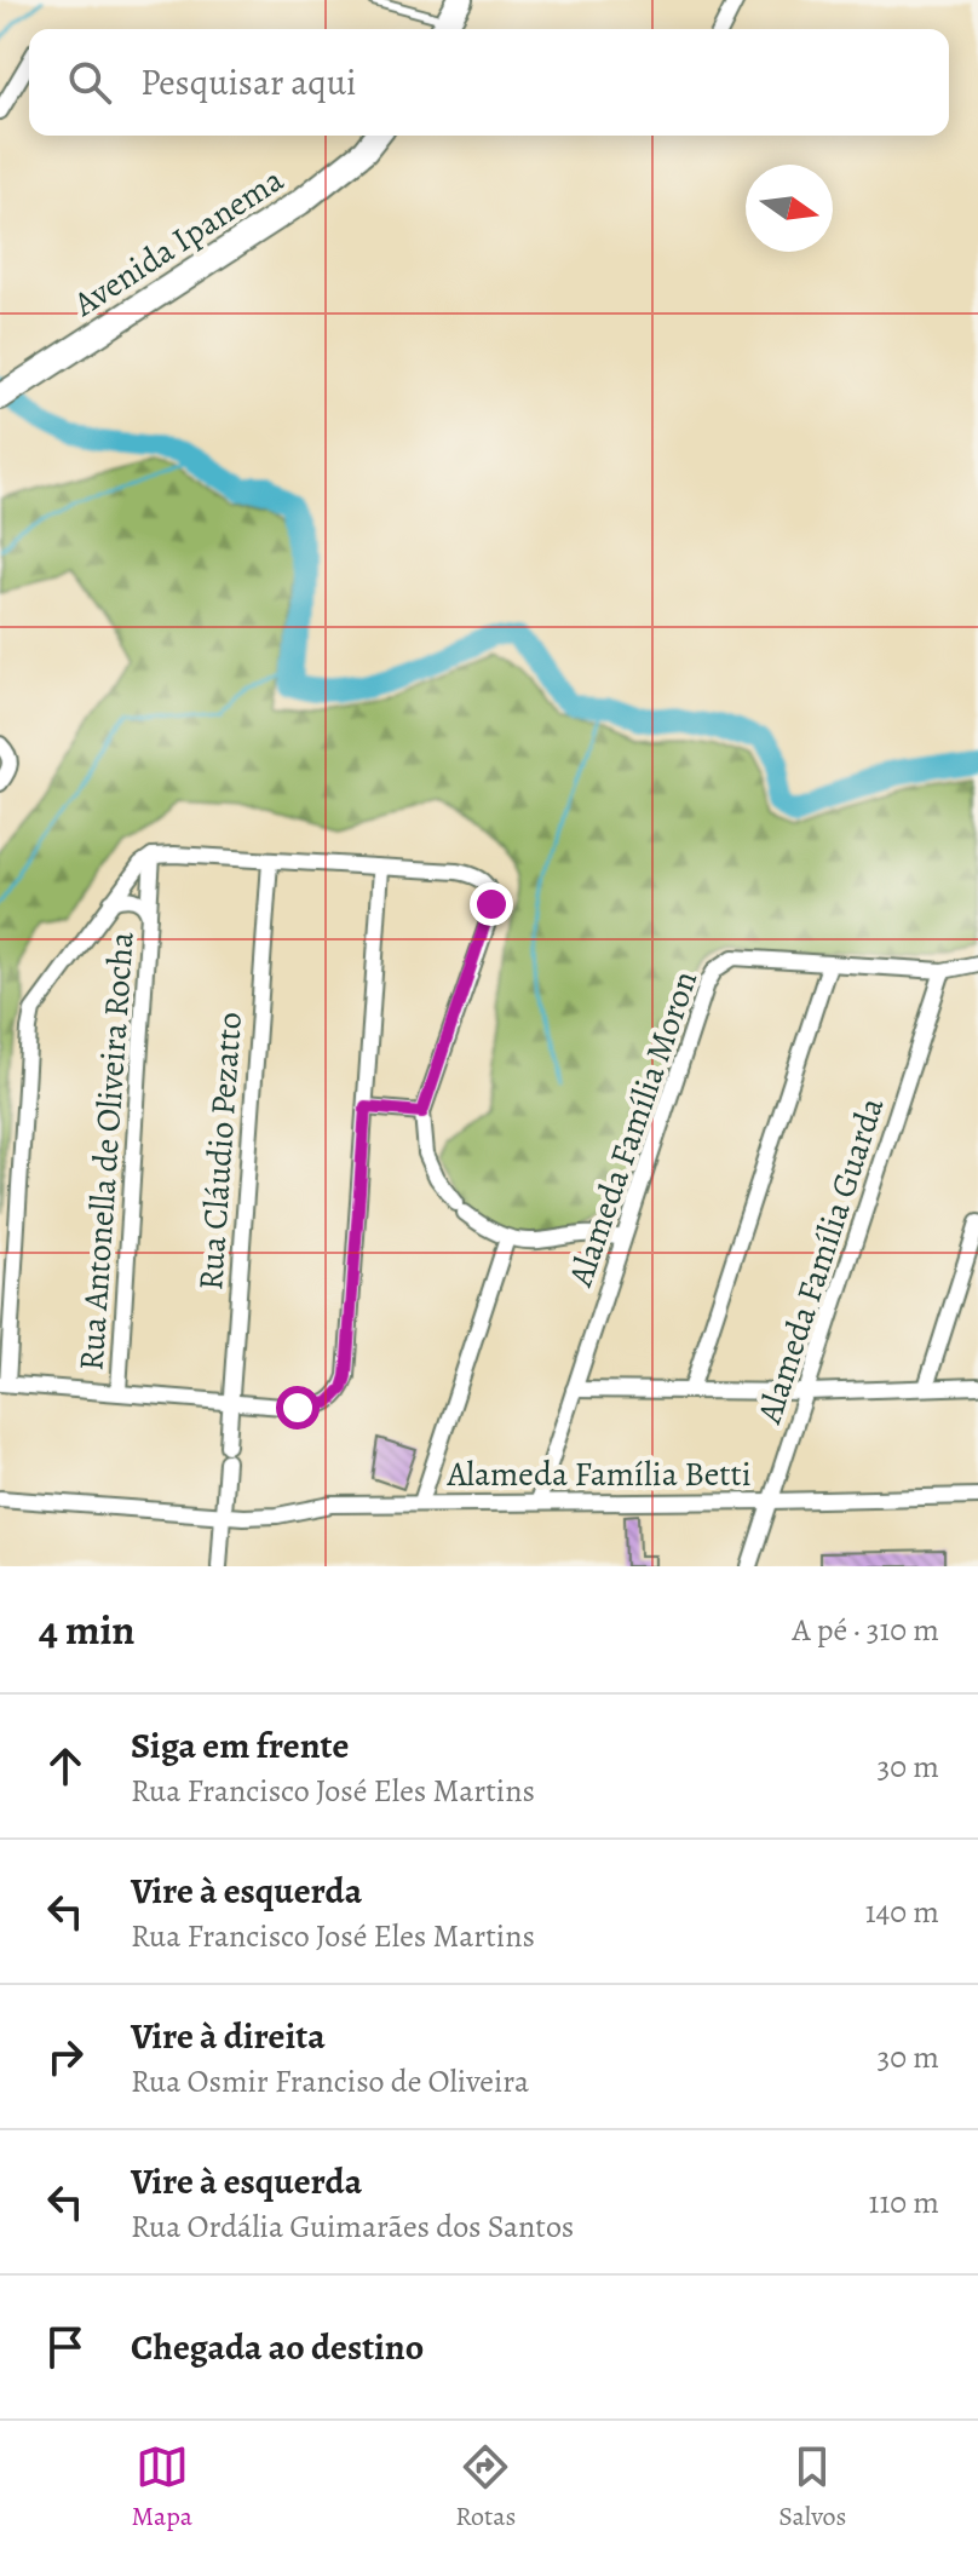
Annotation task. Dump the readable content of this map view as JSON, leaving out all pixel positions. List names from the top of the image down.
{
  "streets": {
    "main road": ["Avenida Ipanema"],
    "street": [
      "Alameda Família Moron",
      "Rua Antonella de Oliveira Rocha",
      "Rua Cláudio Pezatto",
      "Alameda Família Guarda",
      "Alameda Família Betti"
    ]
  },
  "crossings": [
    ["Alameda Família Moron", "Alameda Família Guarda"],
    ["Alameda Família Moron", "Alameda Família Betti"],
    ["Alameda Família Guarda", "Alameda Família Betti"]
  ],
  "north": "right",
  "page": {
    "search": "Pesquisar aqui",
    "heading": ["4 min", "A pé · 310 m"],
    "list": [
      ["Siga em frente", "Rua Francisco José Eles Martins", "30 m"],
      ["Vire à esquerda", "Rua Francisco José Eles Martins", "140 m"],
      ["Vire à direita", "Rua Osmir Franciso de Oliveira", "30 m"],
      ["Vire à esquerda", "Rua Ordália Guimarães dos Santos", "110 m"],
      "Chegada ao destino"
    ],
    "nav": ["Mapa", "Rotas", "Salvos"]
  }
}
